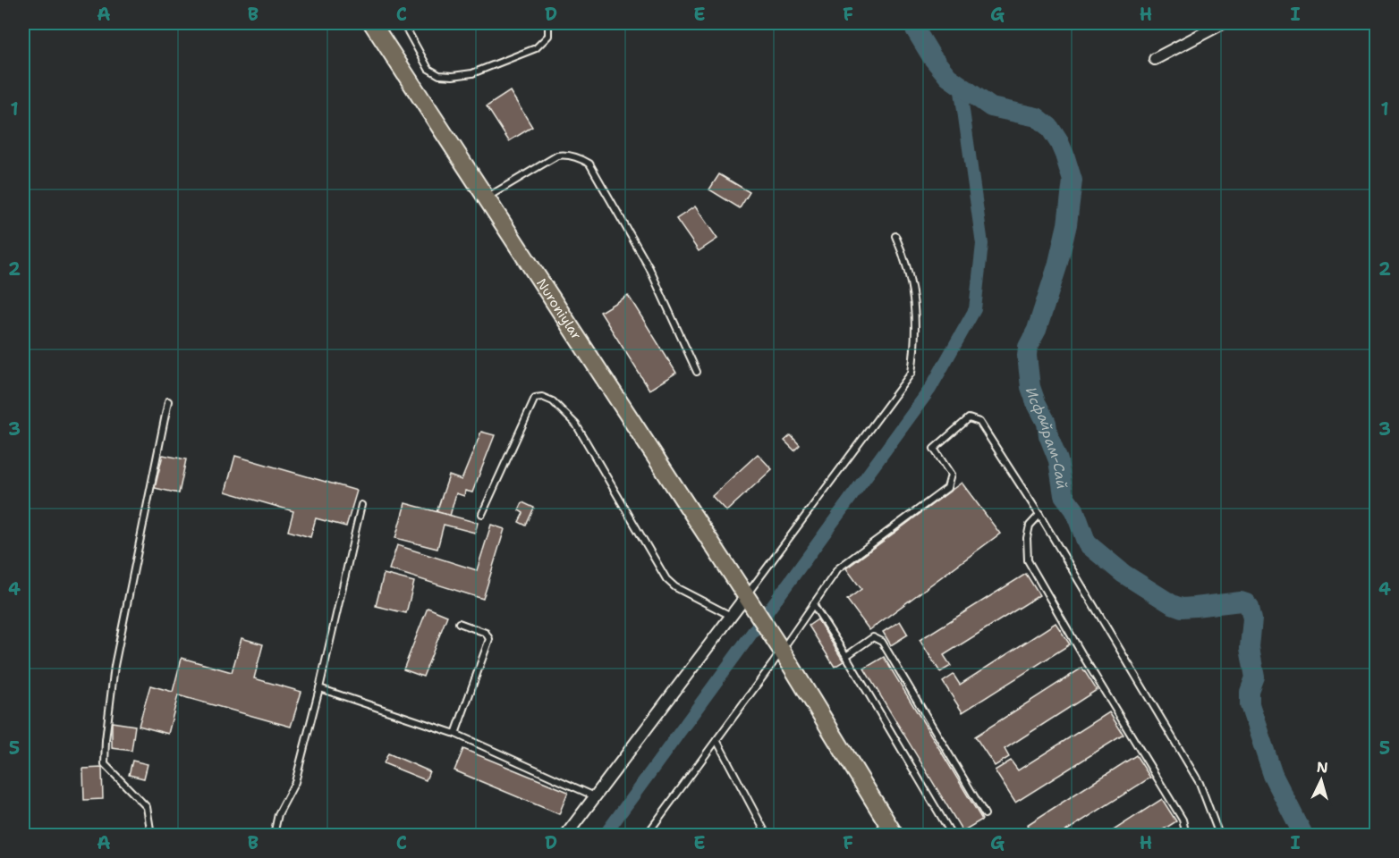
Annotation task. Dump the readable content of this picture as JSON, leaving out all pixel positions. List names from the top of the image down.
{
  "streets": {
    "main road": ["Nuroniylar"]
  },
  "water": ["Исфайрам-Сай"],
  "north": "top",
  "grid": {
    "columns": [
      "A",
      "B",
      "C",
      "D",
      "E",
      "F",
      "G",
      "H",
      "I"
    ],
    "rows": [
      "1",
      "2",
      "3",
      "4",
      "5"
    ]
  }
}
